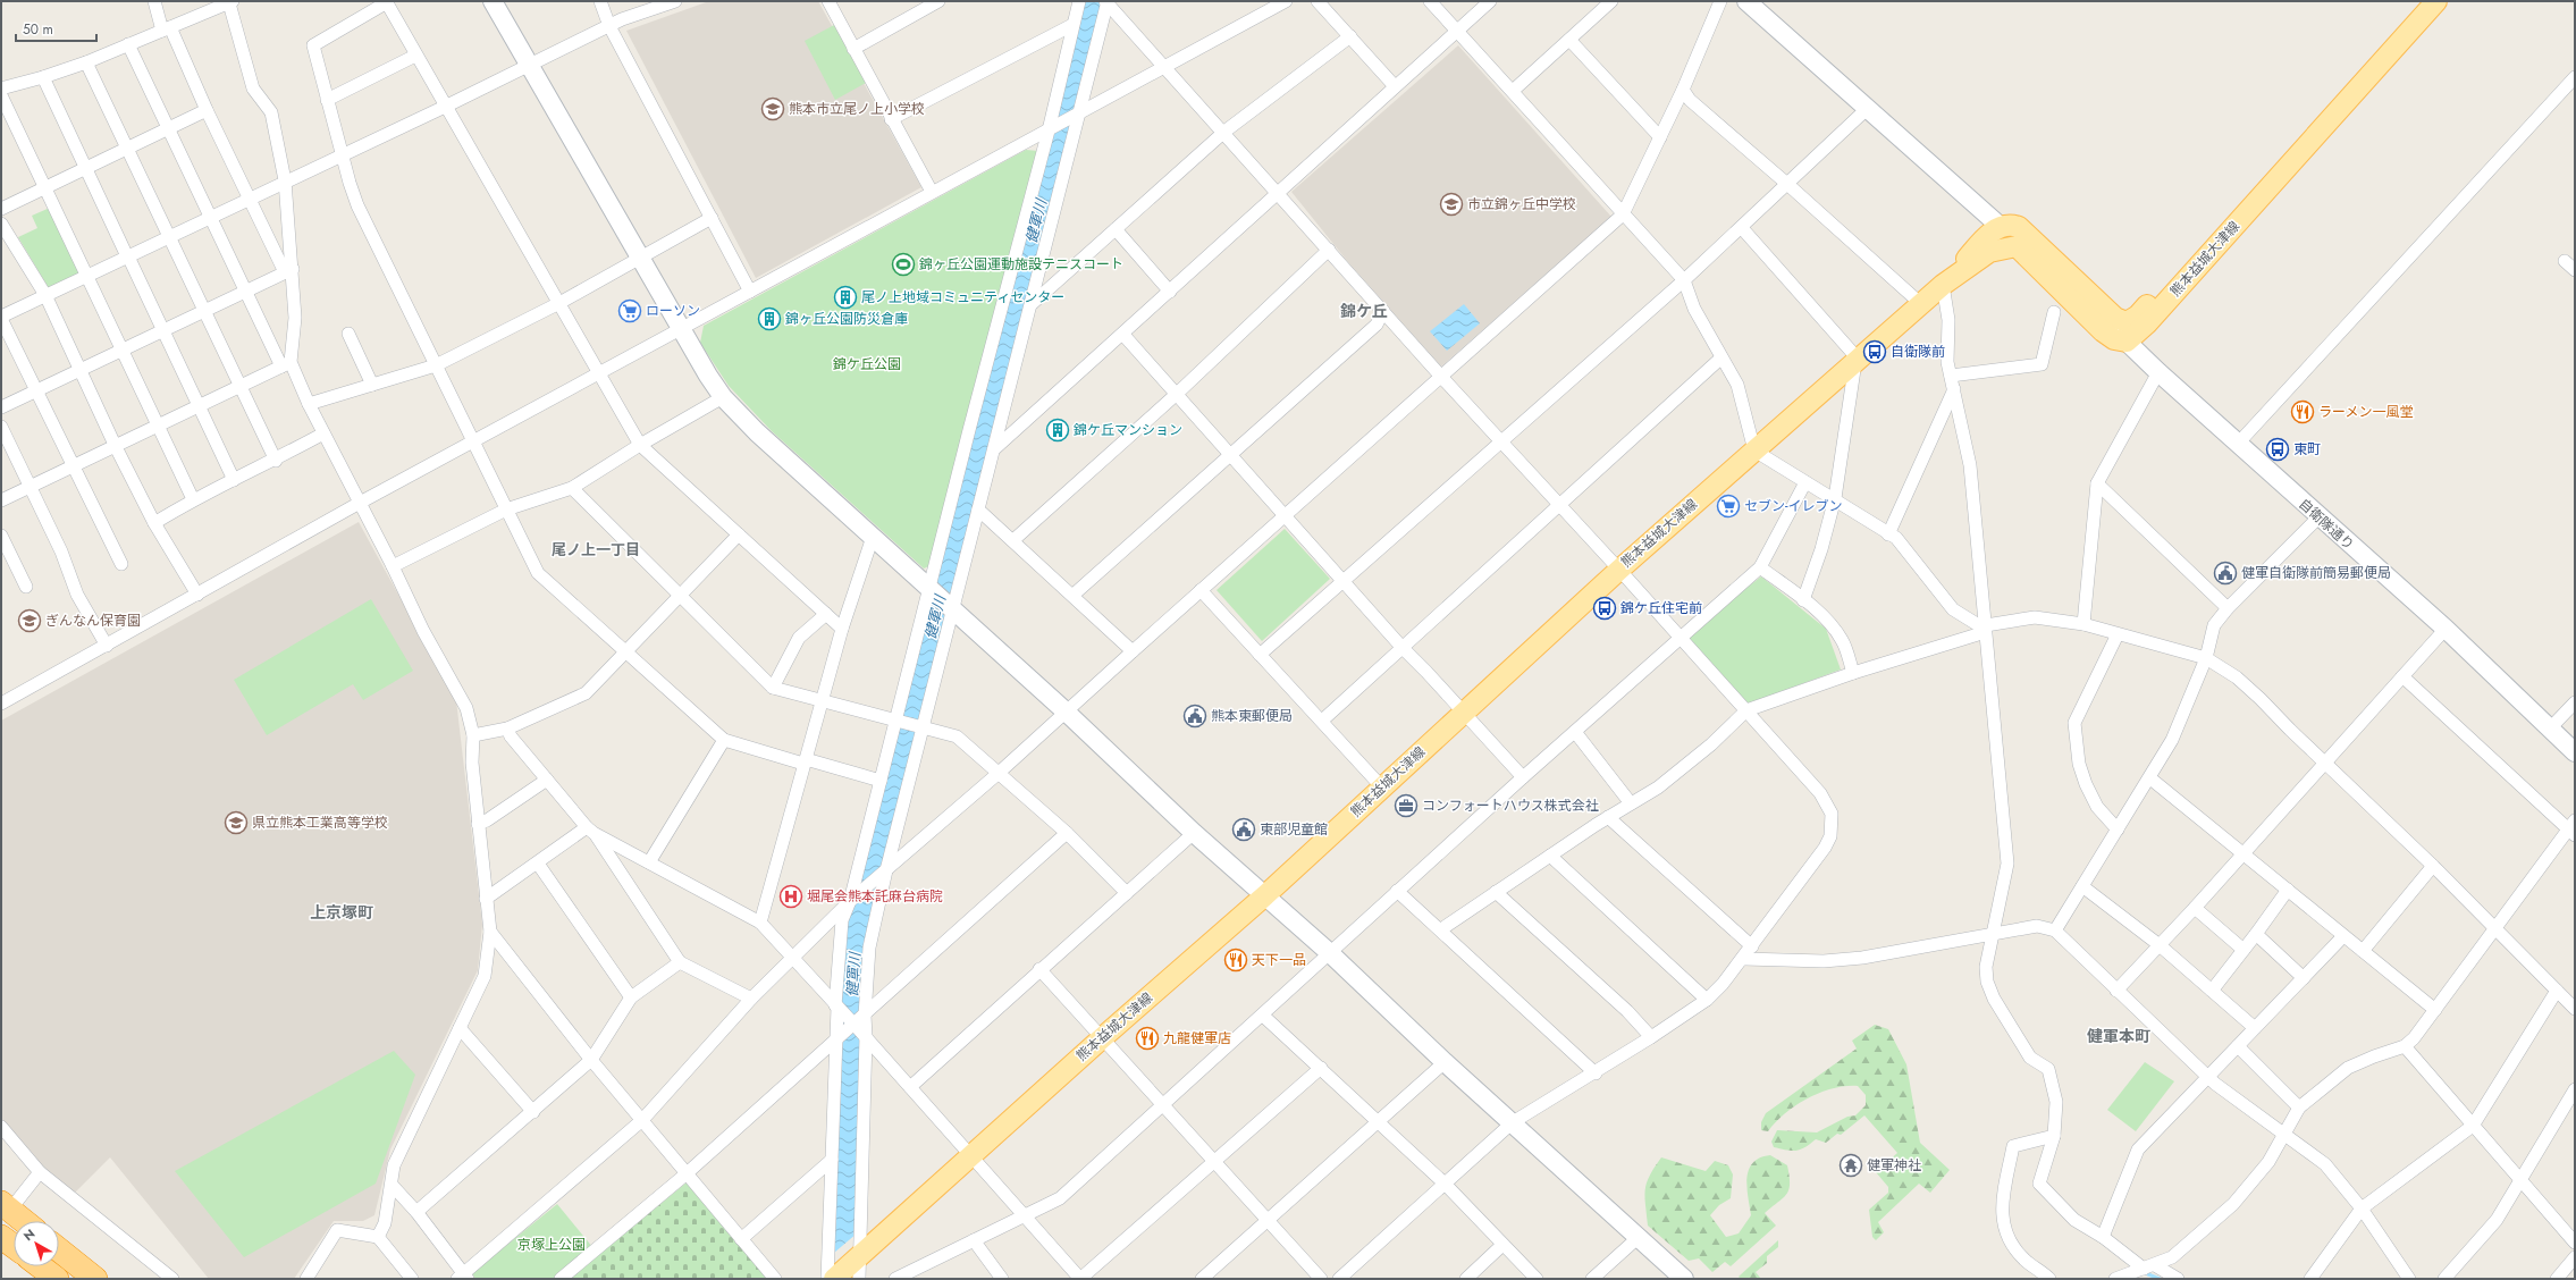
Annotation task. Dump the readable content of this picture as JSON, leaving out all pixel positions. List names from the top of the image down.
{
  "streets": {
    "main road": ["熊本益城大津線"],
    "street": ["自衛隊通り"]
  },
  "crossings": [
    ["熊本益城大津線", "自衛隊通り"]
  ],
  "districts": [
    "錦ケ丘",
    "尾ノ上一丁目",
    "上京塚町",
    "健軍本町"
  ],
  "water": ["健軍川"],
  "parks": ["錦ケ丘公園", "京塚上公園"],
  "places": {
    "school or university": [
      "熊本市立尾ノ上小学校",
      "市立錦ヶ丘中学校",
      "ぎんなん保育園",
      "県立熊本工業高等学校"
    ],
    "sports": ["錦ヶ丘公園運動施設テニスコート"],
    "building": ["尾ノ上地域コミュニティセンター", "錦ヶ丘公園防災倉庫", "錦ケ丘マンション"],
    "supermarket": ["ローソン", "セブン-イレブン"],
    "bus stop": ["自衛隊前", "東町", "錦ケ丘住宅前"],
    "restaurant": ["ラーメン一風堂", "天下一品", "九龍健軍店"],
    "public building": ["健軍自衛隊前簡易郵便局", "熊本東郵便局", "東部児童館"],
    "office": ["コンフォートハウス株式会社"],
    "hospital": ["堀尾会熊本託麻台病院"],
    "temple": ["健軍神社"]
  },
  "scale_bar": "50 m",
  "north": "top left"
}
